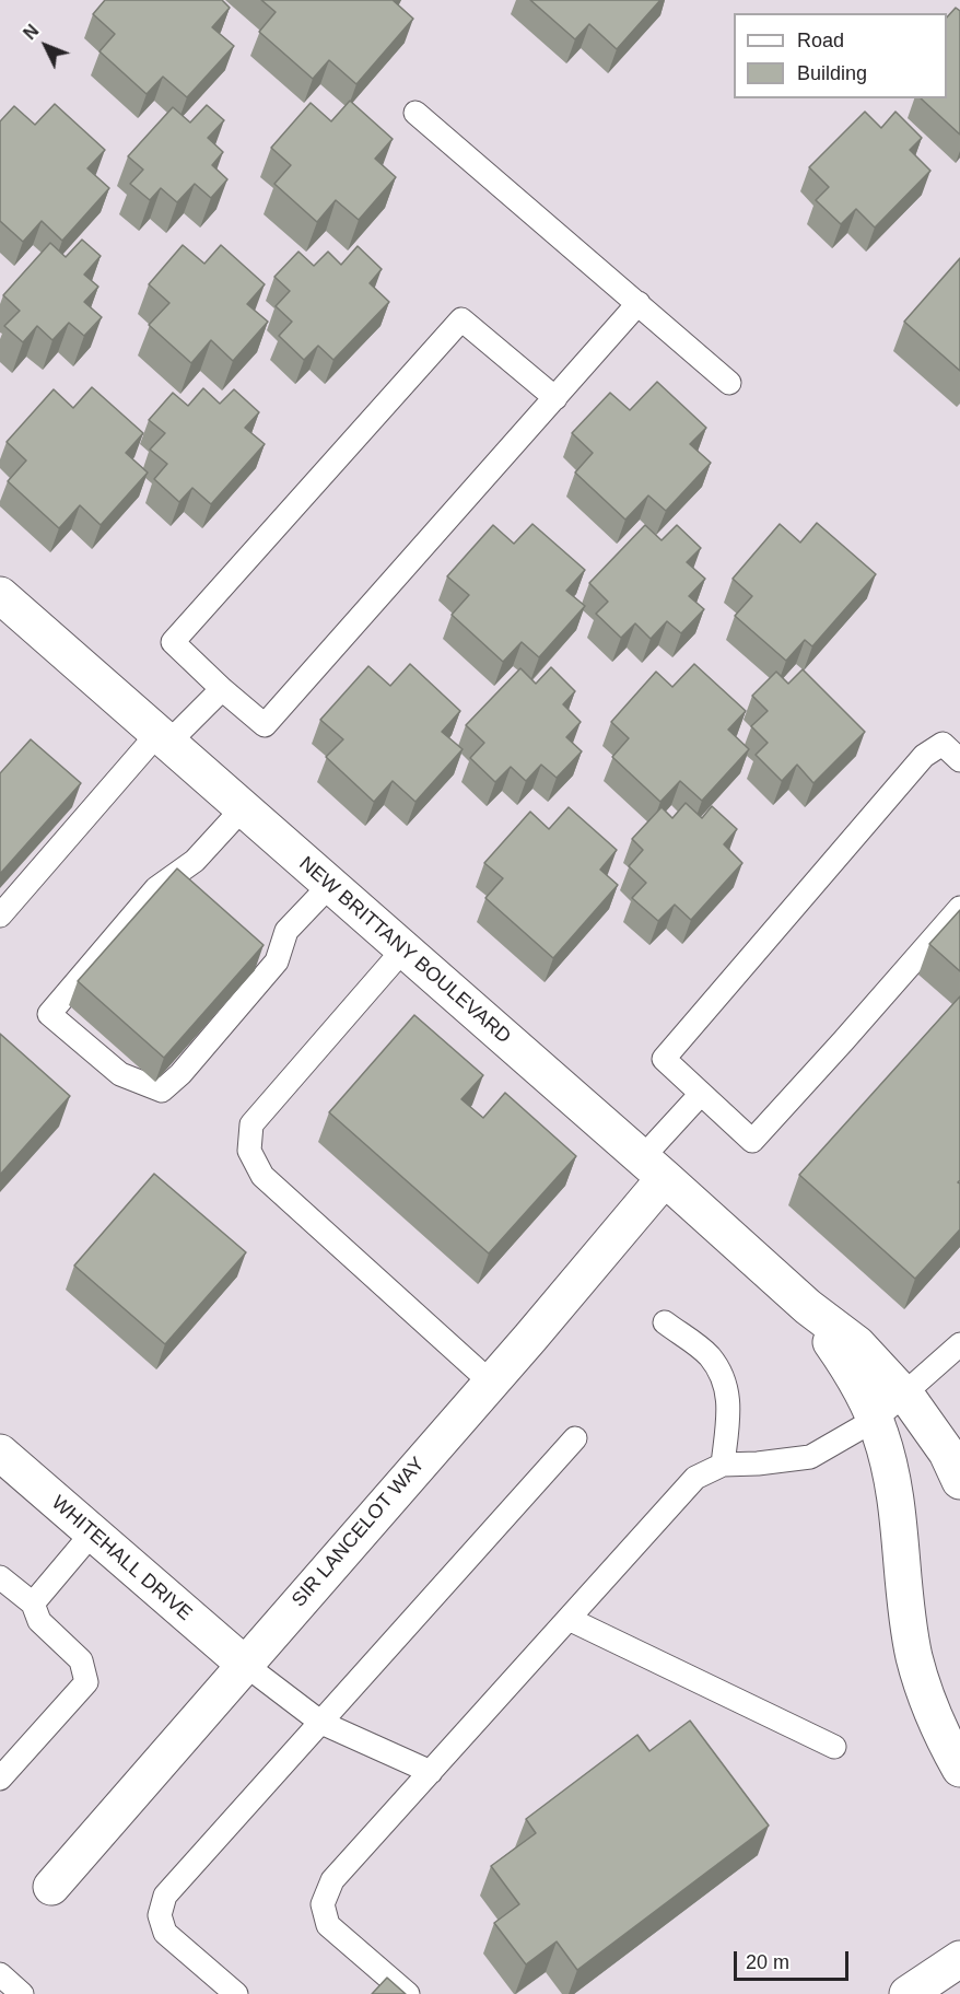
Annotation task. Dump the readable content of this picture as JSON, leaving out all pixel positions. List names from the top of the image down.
{
  "streets": {
    "street": ["NEW BRITTANY BOULEVARD", "SIR LANCELOT WAY", "WHITEHALL DRIVE"]
  },
  "crossings": [
    ["NEW BRITTANY BOULEVARD", "SIR LANCELOT WAY"],
    ["SIR LANCELOT WAY", "WHITEHALL DRIVE"]
  ],
  "legend": ["Road", "Building"],
  "scale_bar": "20 m",
  "north": "top left"
}
